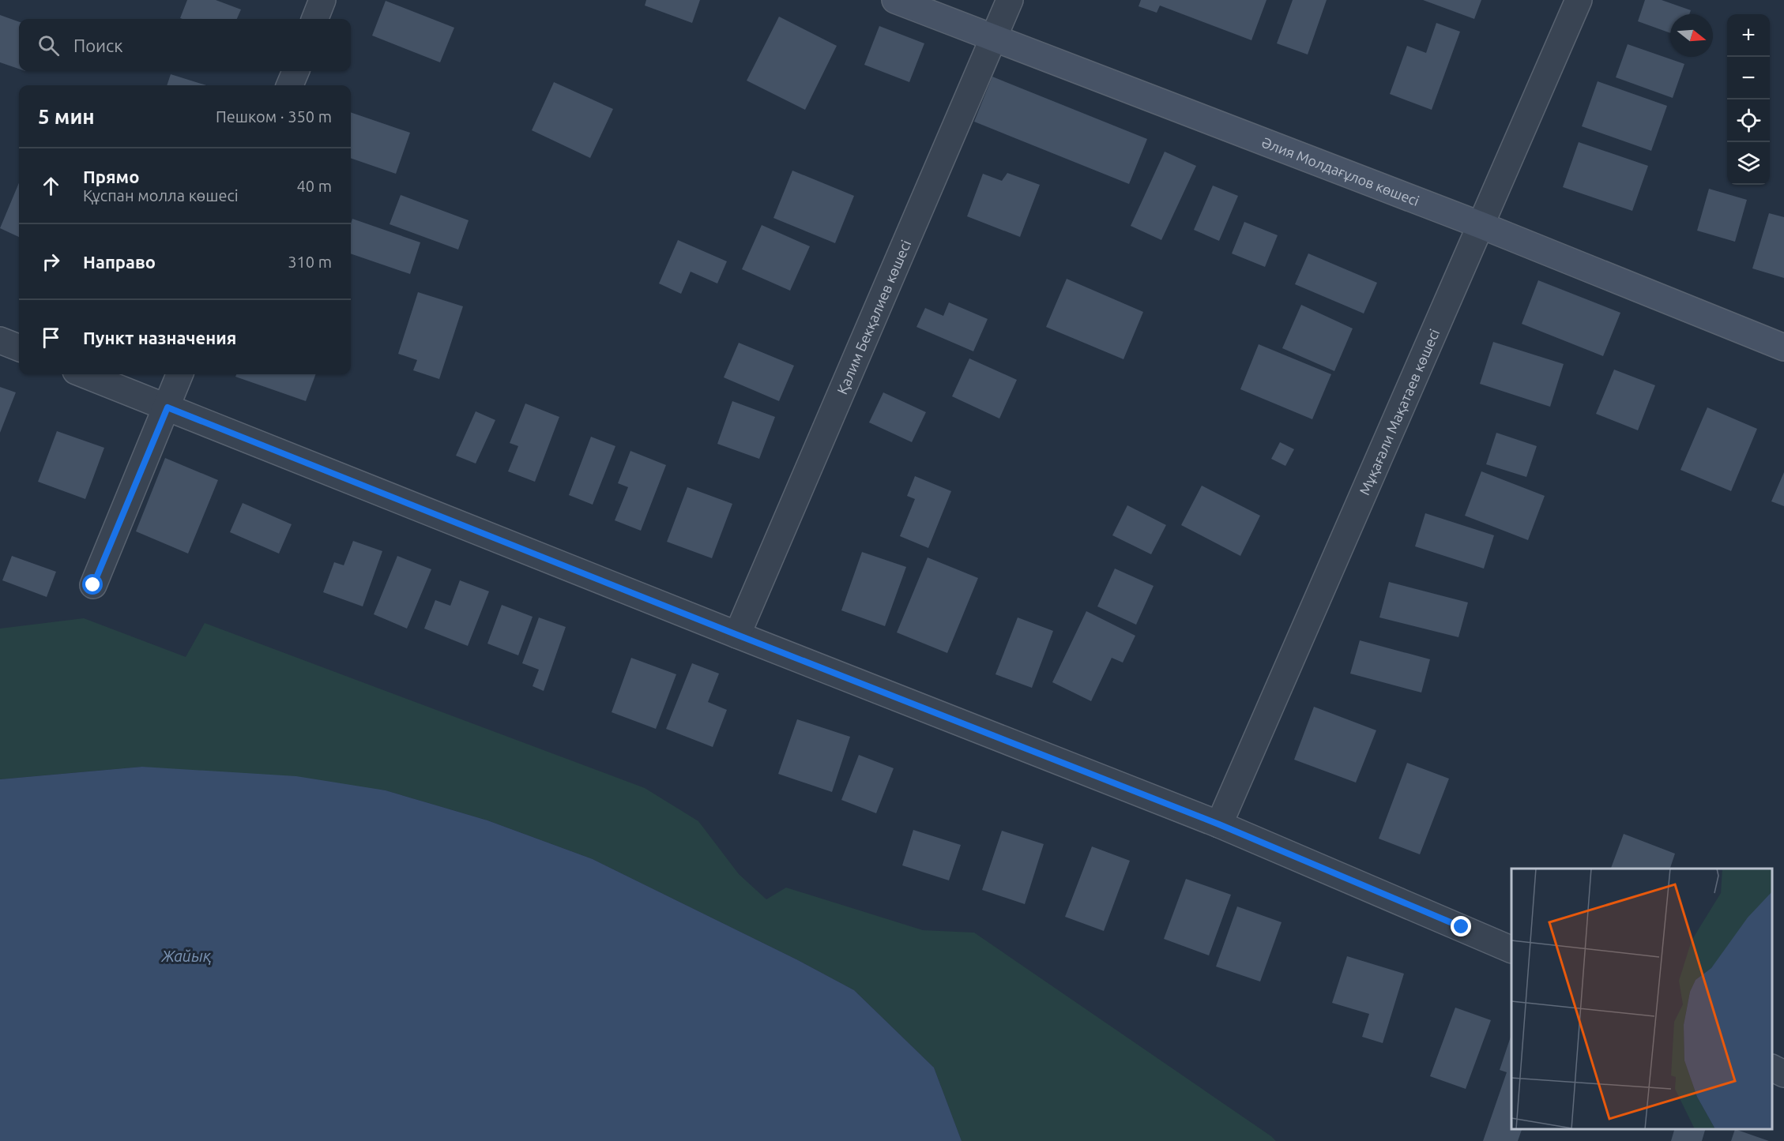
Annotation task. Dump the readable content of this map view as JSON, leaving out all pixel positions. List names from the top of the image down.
{
  "streets": {
    "main road": ["Әлия Молдағұлов көшесі"],
    "street": ["Қалим Бекқалиев көшесі", "Мұқағали Мақатаев көшесі"]
  },
  "crossings": [
    ["Әлия Молдағұлов көшесі", "Қалим Бекқалиев көшесі"],
    ["Әлия Молдағұлов көшесі", "Мұқағали Мақатаев көшесі"]
  ],
  "water": ["Жайық"],
  "north": "right",
  "page": {
    "map_buttons": ["+", "−"],
    "search": "Поиск",
    "heading": ["5 мин", "Пешком · 350 m"],
    "list": [
      ["Прямо", "Құспан молла көшесі", "40 m"],
      ["Направо", "310 m"],
      "Пункт назначения"
    ]
  }
}
